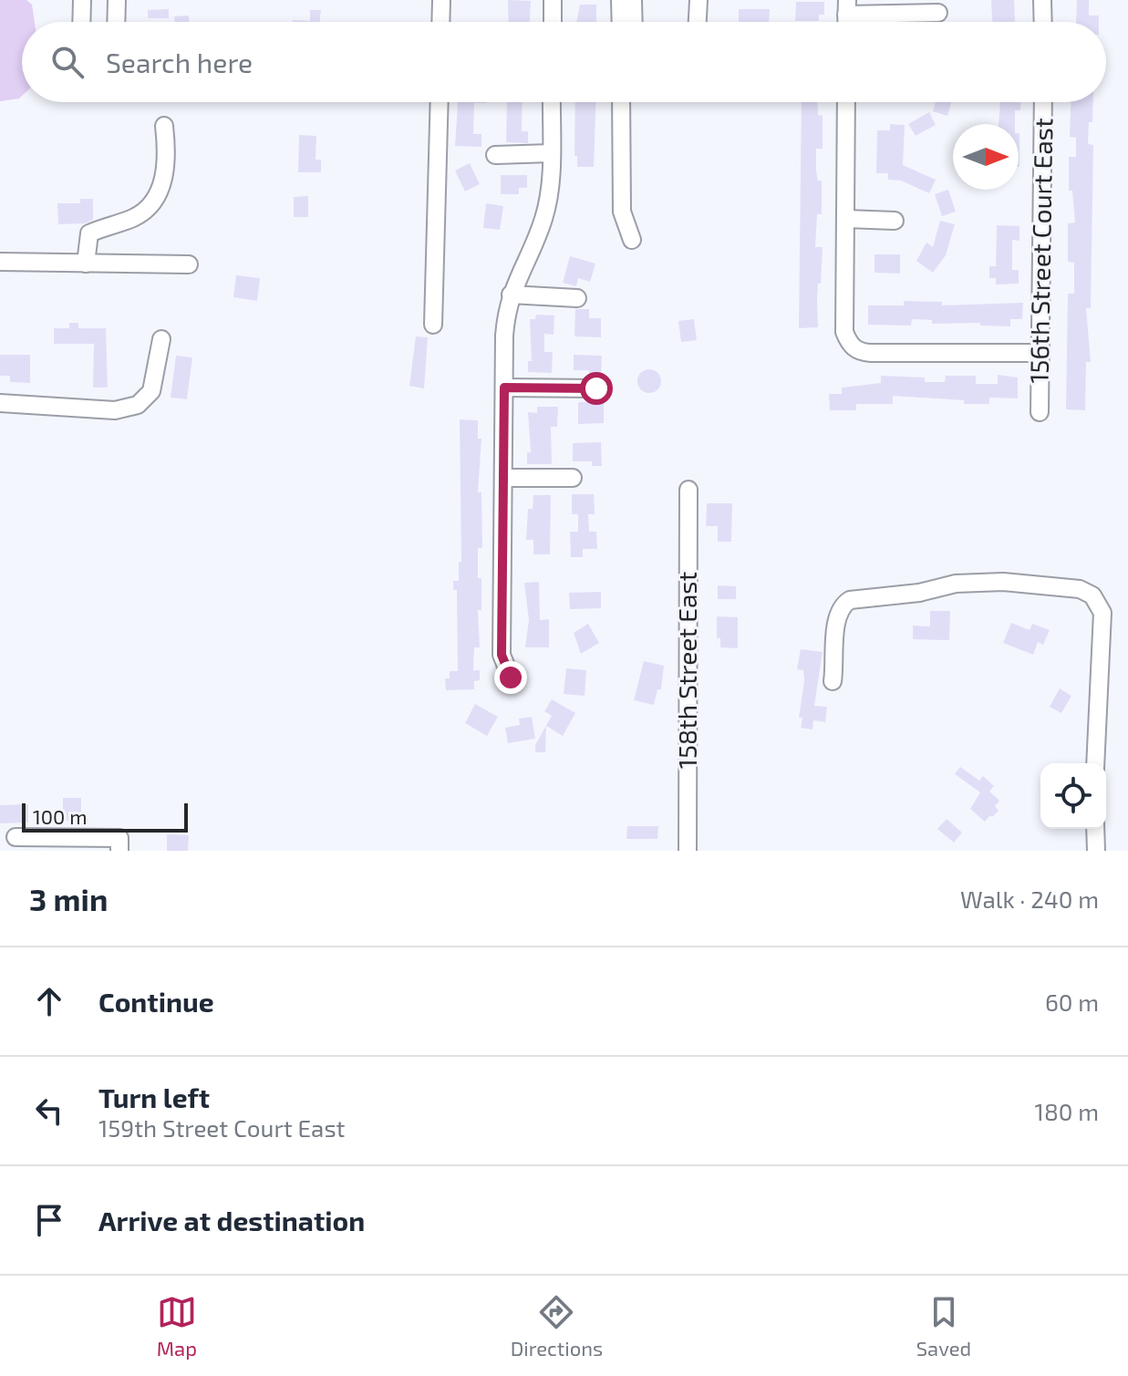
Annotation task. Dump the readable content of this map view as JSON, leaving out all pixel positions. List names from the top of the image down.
{
  "streets": {
    "street": ["156th Street Court East", "158th Street East"]
  },
  "scale_bar": "100 m",
  "north": "right",
  "page": {
    "search": "Search here",
    "scale": "100 m",
    "heading": ["3 min", "Walk · 240 m"],
    "list": [
      ["Continue", "60 m"],
      ["Turn left", "159th Street Court East", "180 m"],
      "Arrive at destination"
    ],
    "nav": ["Map", "Directions", "Saved"]
  }
}
